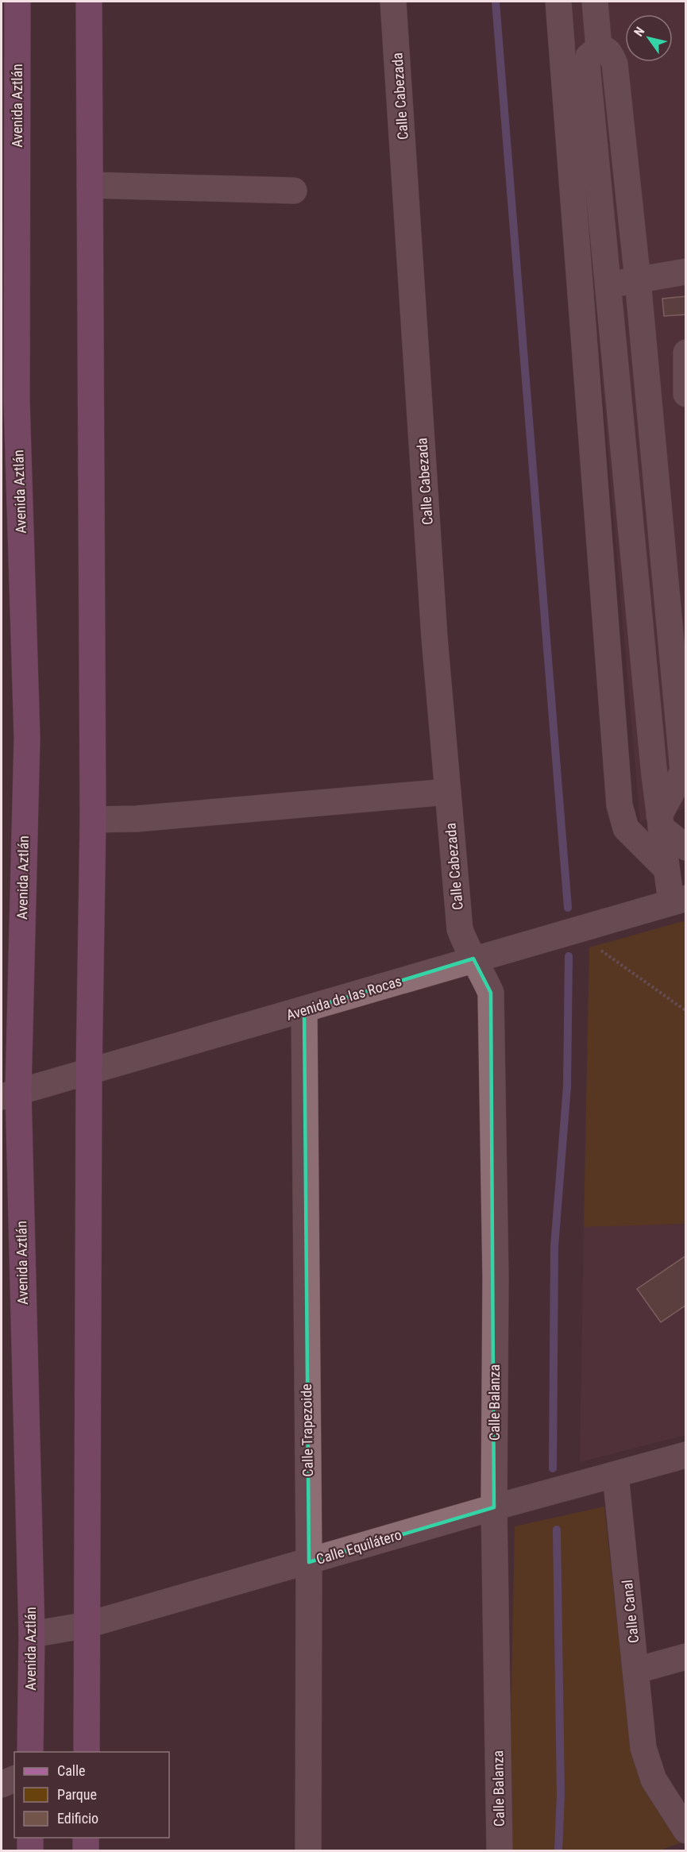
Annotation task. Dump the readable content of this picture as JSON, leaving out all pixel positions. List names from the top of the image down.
{
  "streets": {
    "main road": ["Avenida Aztlán"],
    "street": [
      "Calle Cabezada",
      "Avenida de las Rocas",
      "Calle Balanza",
      "Calle Trapezoide",
      "Calle Equilátero",
      "Calle Canal"
    ]
  },
  "crossings": [
    ["Calle Cabezada", "Avenida de las Rocas"],
    ["Calle Cabezada", "Calle Balanza"],
    ["Avenida Aztlán", "Avenida de las Rocas"],
    ["Avenida Aztlán", "Calle Equilátero"],
    ["Avenida de las Rocas", "Calle Balanza"],
    ["Avenida de las Rocas", "Calle Trapezoide"],
    ["Calle Balanza", "Calle Equilátero"],
    ["Calle Trapezoide", "Calle Equilátero"],
    ["Calle Equilátero", "Calle Canal"]
  ],
  "legend": ["Calle", "Parque", "Edificio"],
  "north": "top left"
}
